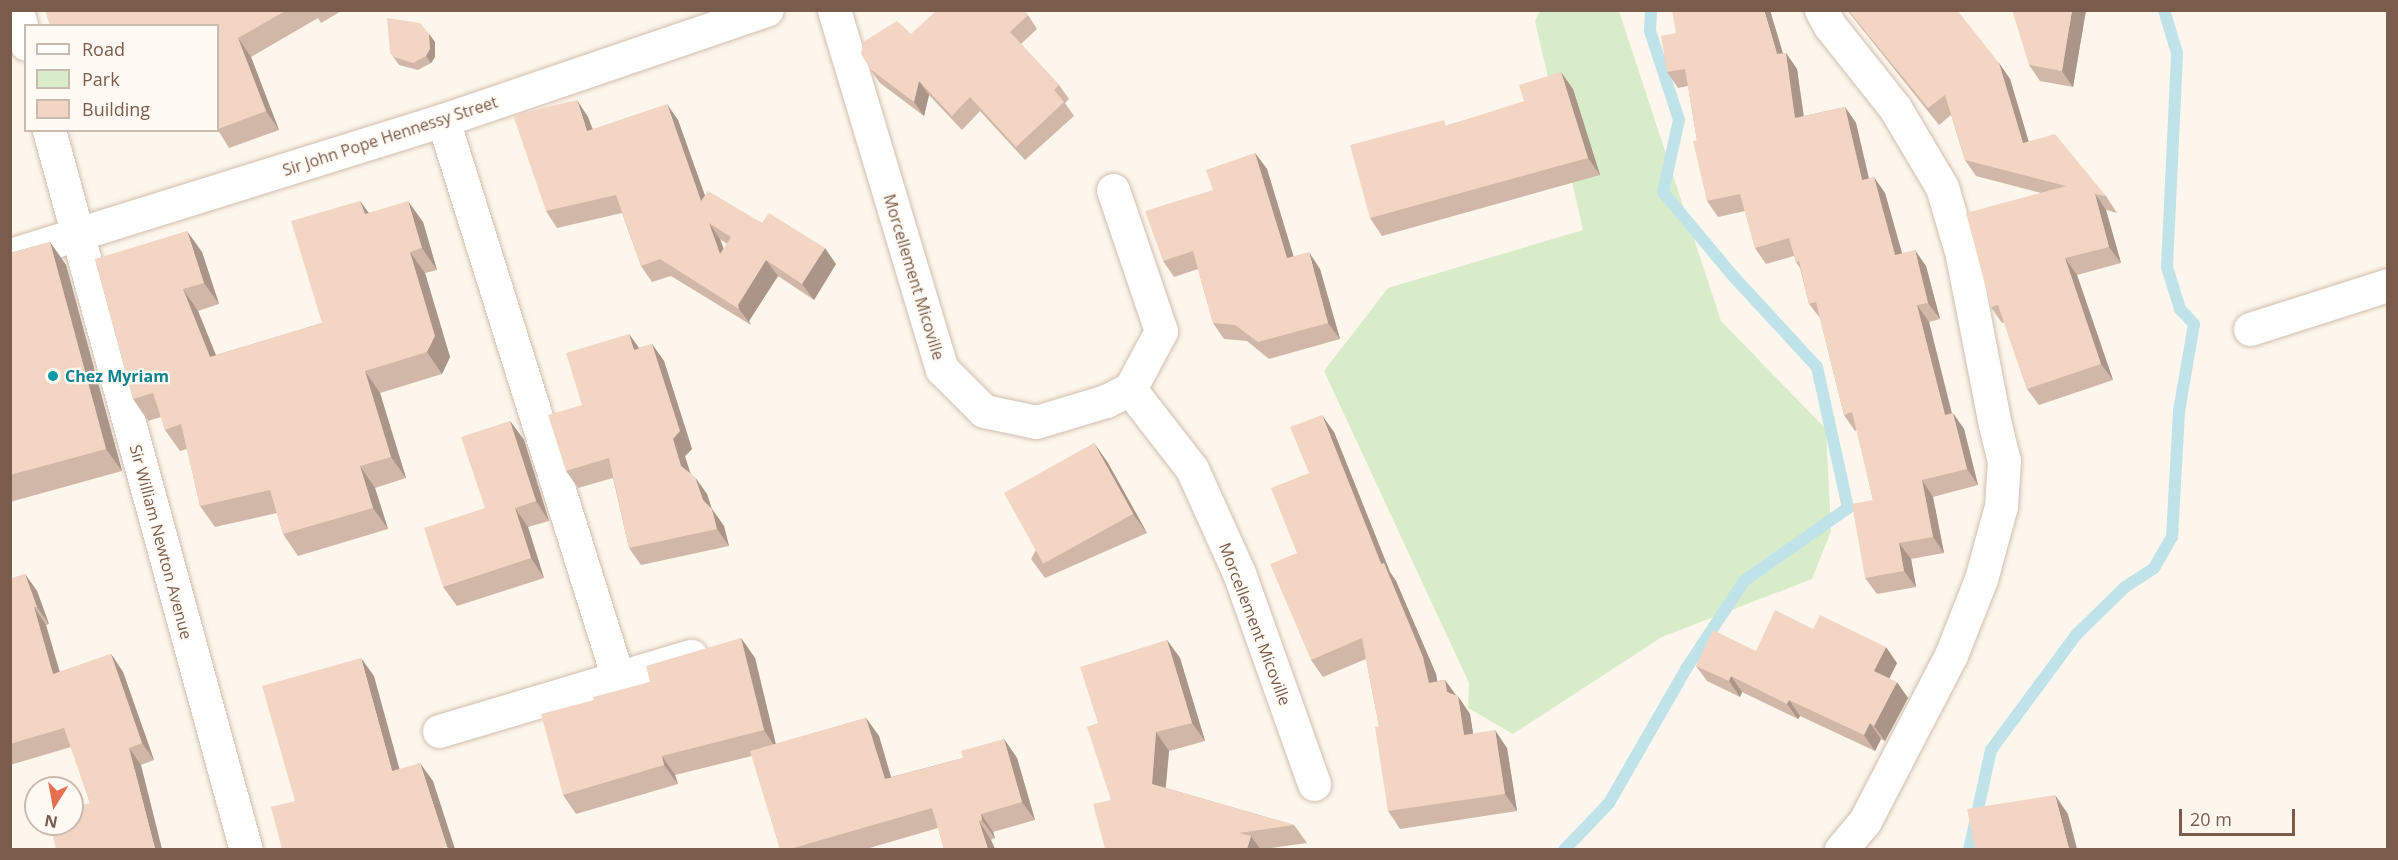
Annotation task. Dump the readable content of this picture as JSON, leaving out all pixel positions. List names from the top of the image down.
{
  "streets": {
    "street": ["Sir John Pope Hennessy Street", "Morcellement Micoville", "Sir William Newton Avenue"]
  },
  "crossings": [
    ["Sir John Pope Hennessy Street", "Sir William Newton Avenue"]
  ],
  "places": ["Chez Myriam"],
  "legend": ["Road", "Park", "Building"],
  "scale_bar": "20 m",
  "north": "bottom"
}
